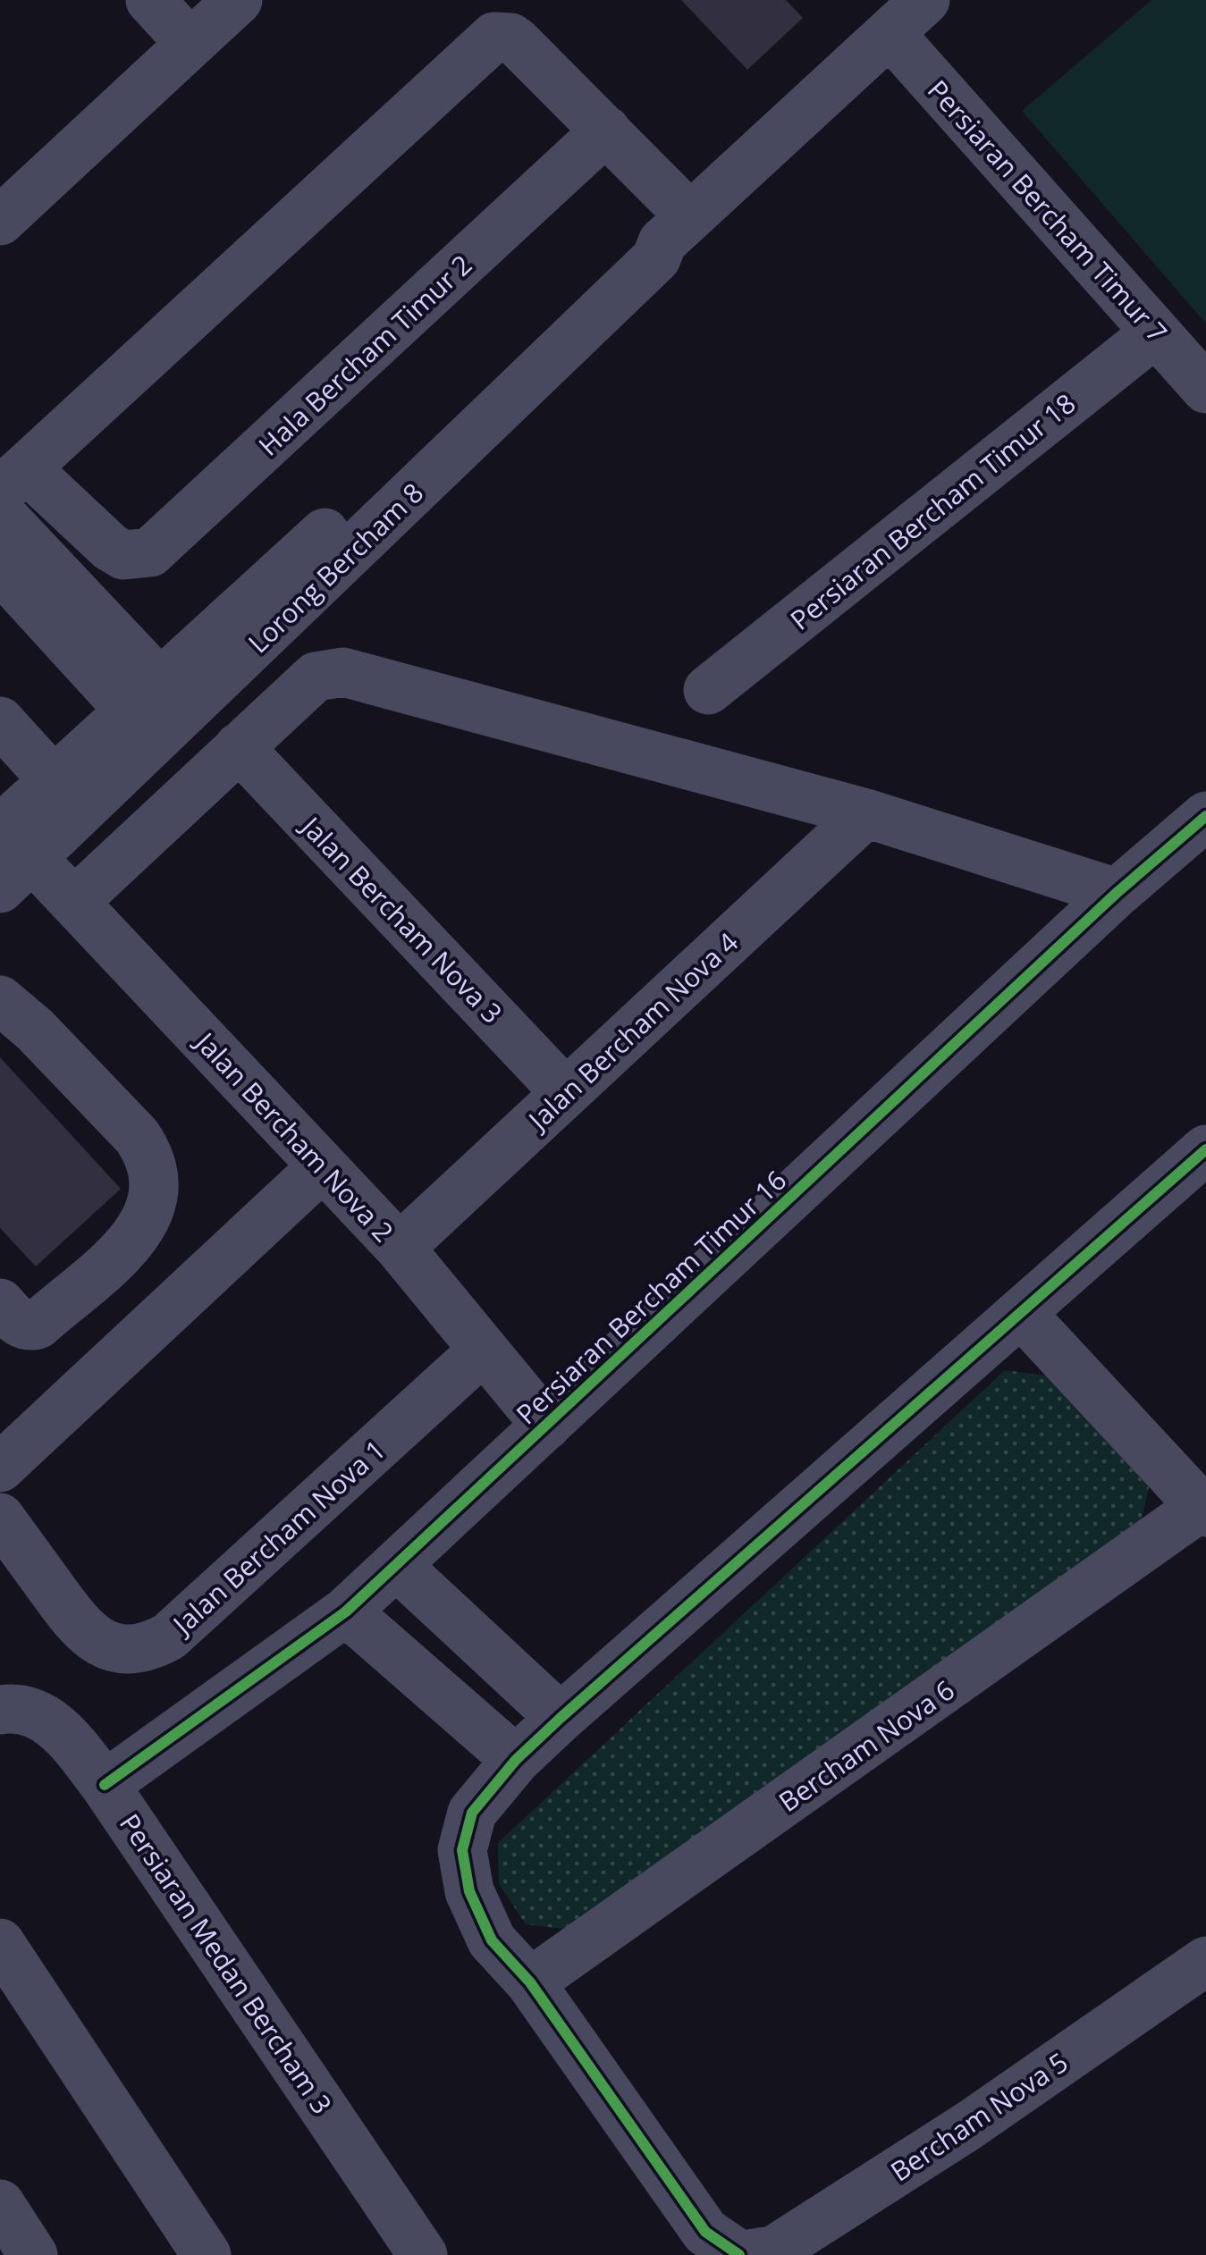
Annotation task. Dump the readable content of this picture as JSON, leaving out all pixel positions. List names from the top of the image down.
{
  "streets": {
    "street": [
      "Persiaran Bercham Timur 7",
      "Hala Bercham Timur 2",
      "Persiaran Bercham Timur 18",
      "Lorong Bercham 8",
      "Jalan Bercham Nova 3",
      "Jalan Bercham Nova 4",
      "Jalan Bercham Nova 2",
      "Persiaran Bercham Timur 16",
      "Jalan Bercham Nova 1",
      "Bercham Nova 6",
      "Persiaran Medan Bercham 3",
      "Bercham Nova 5"
    ]
  },
  "crossings": [
    ["Persiaran Bercham Timur 7", "Persiaran Bercham Timur 18"],
    ["Persiaran Bercham Timur 7", "Lorong Bercham 8"],
    ["Lorong Bercham 8", "Jalan Bercham Nova 2"],
    ["Jalan Bercham Nova 3", "Jalan Bercham Nova 4"],
    ["Jalan Bercham Nova 4", "Jalan Bercham Nova 2"],
    ["Jalan Bercham Nova 2", "Persiaran Bercham Timur 16"],
    ["Jalan Bercham Nova 2", "Jalan Bercham Nova 1"],
    ["Persiaran Bercham Timur 16", "Persiaran Medan Bercham 3"]
  ]
}
